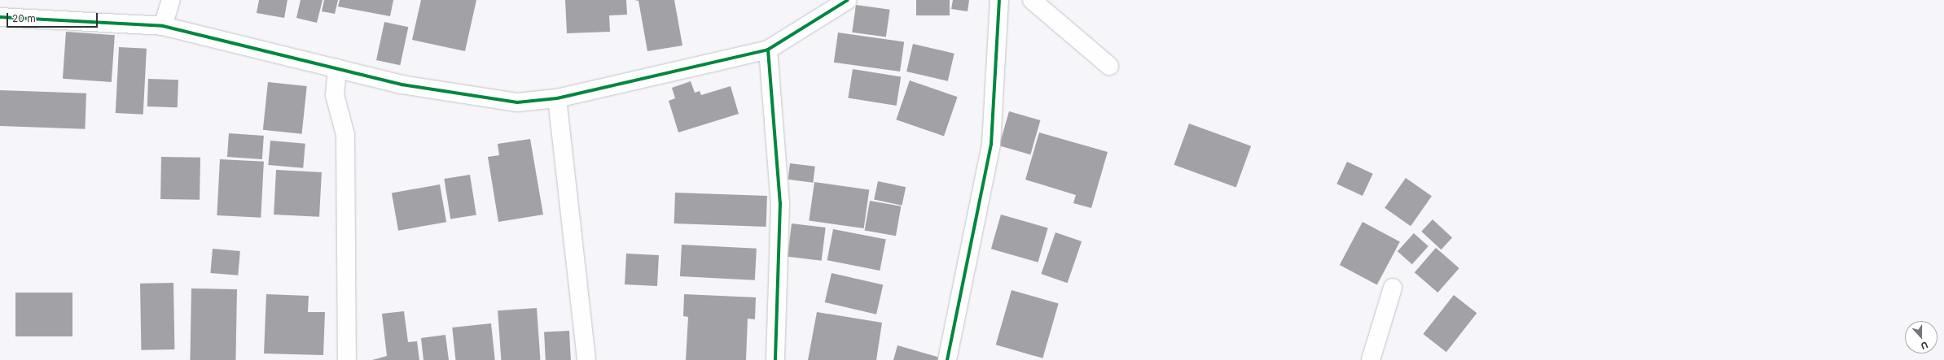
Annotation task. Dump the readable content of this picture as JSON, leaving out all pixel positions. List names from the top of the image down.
{
  "scale_bar": "20 m",
  "north": "bottom"
}
